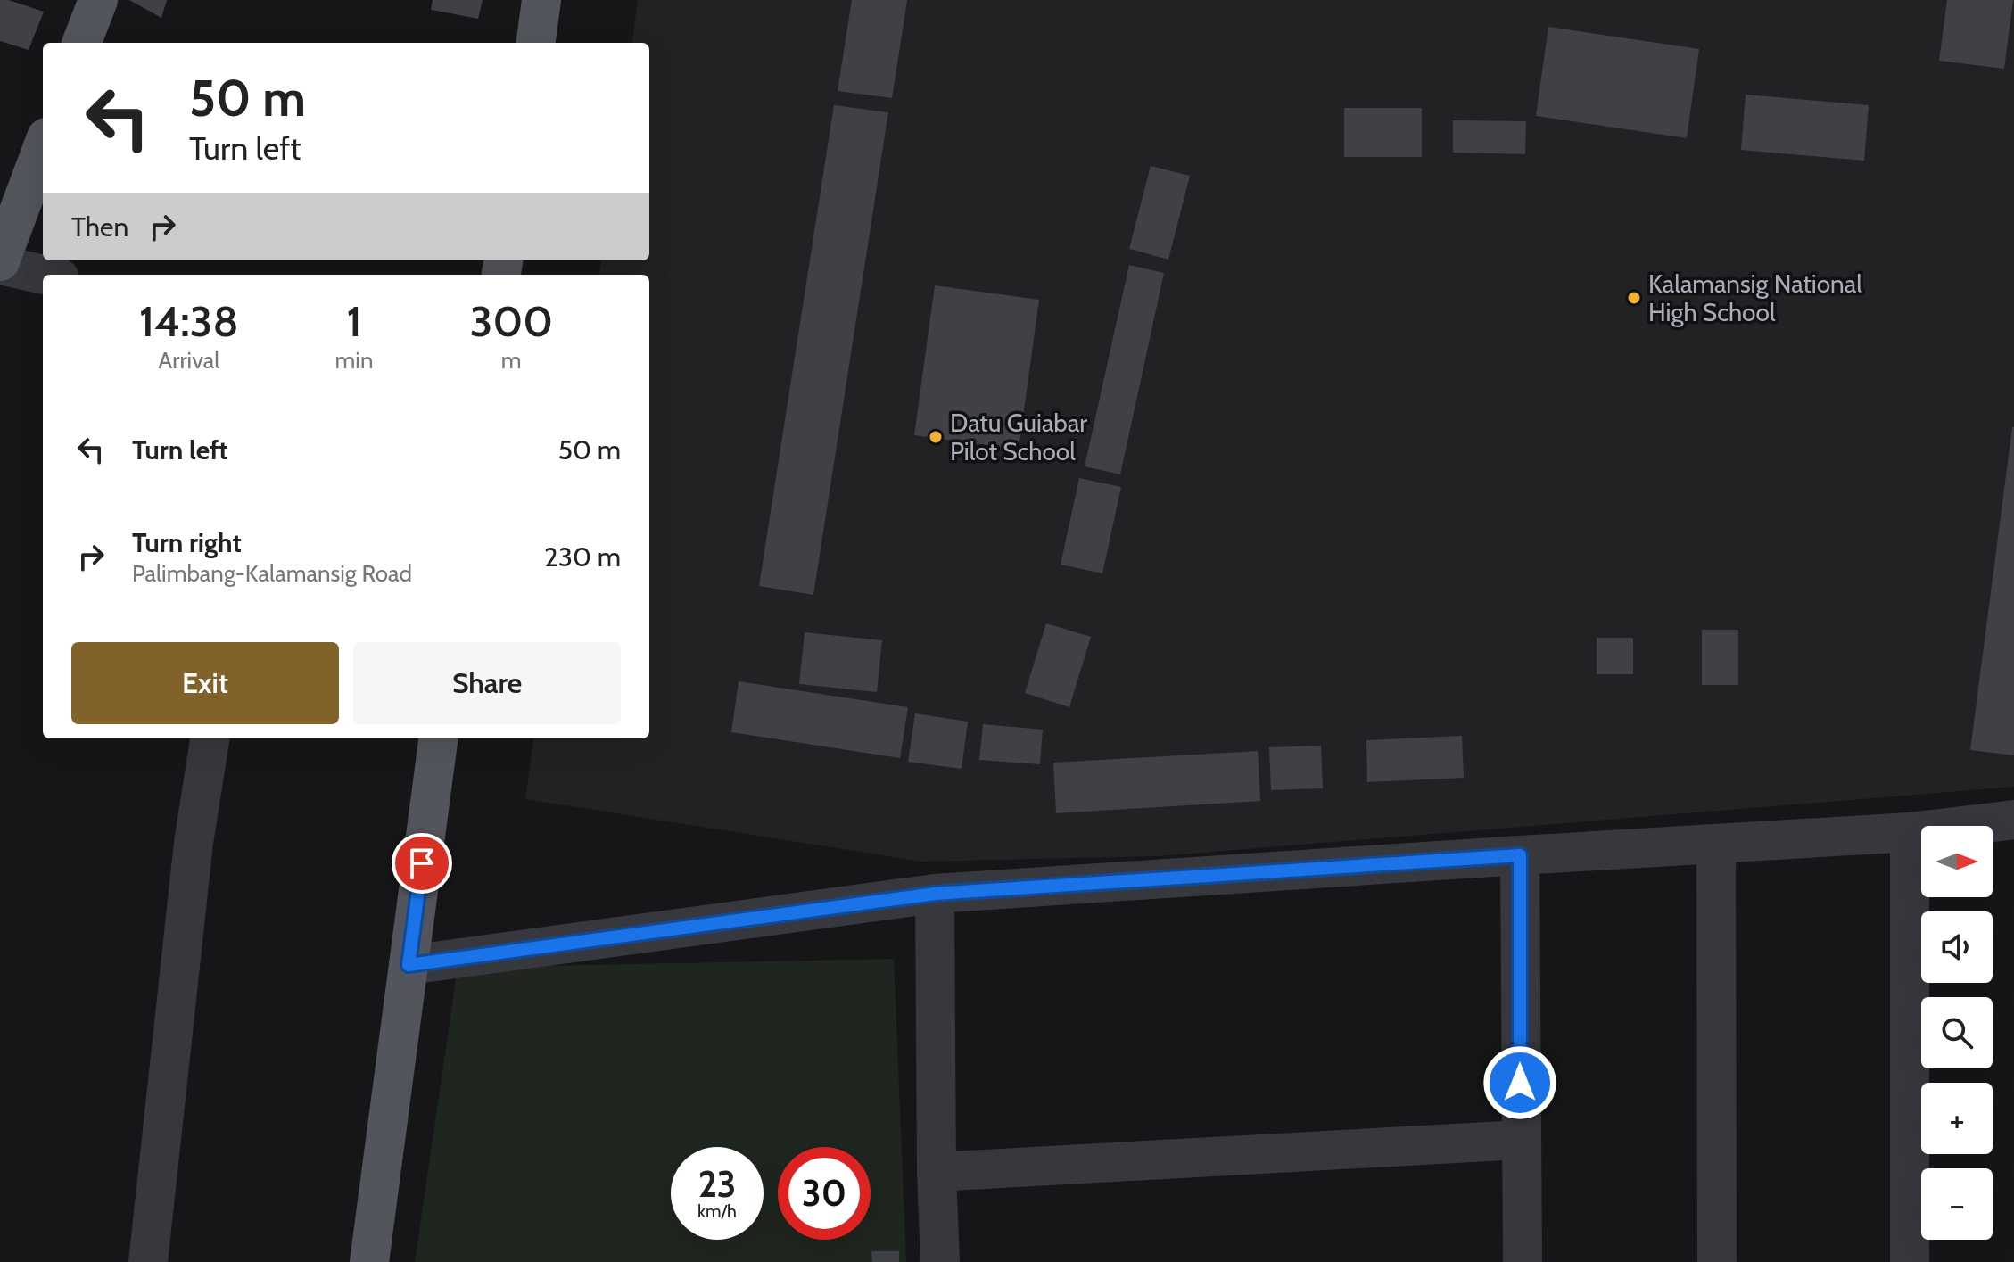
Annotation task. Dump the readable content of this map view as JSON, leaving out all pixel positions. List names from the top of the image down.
{
  "places": ["Kalamansig National High School", "Datu Guiabar Pilot School"],
  "north": "right",
  "page": {
    "turn": ["50 m", "Turn left"],
    "then": "Then",
    "eta": [
      "14:38",
      "Arrival",
      "1",
      "min",
      "300",
      "m"
    ],
    "list": [
      {
        "name": "Turn left",
        "value": "50 m"
      },
      {
        "name": "Turn right",
        "note": "Palimbang-Kalamansig Road",
        "value": "230 m"
      }
    ],
    "buttons": ["Exit", "Share"],
    "map_buttons": ["+", "−"],
    "speed": "23 km/h",
    "limit": "30"
  }
}
